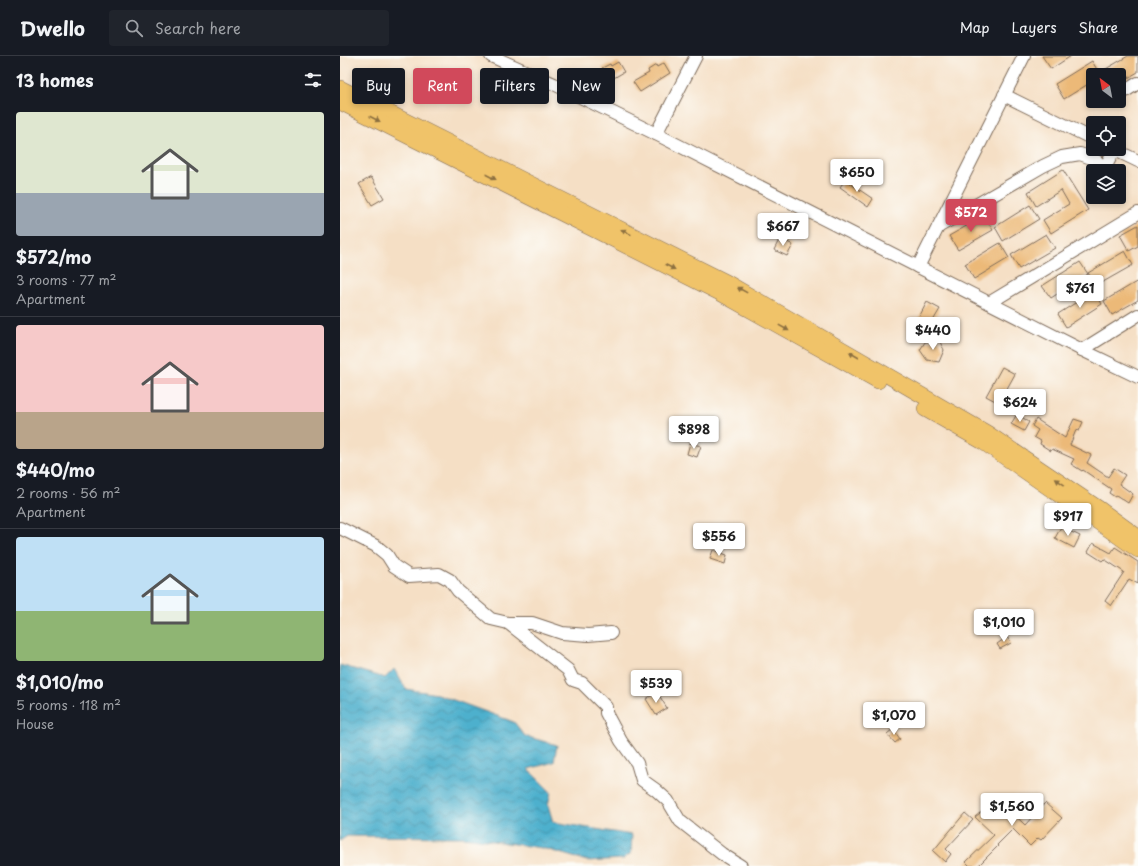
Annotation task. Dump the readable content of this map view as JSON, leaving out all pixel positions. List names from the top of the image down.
{
  "north": "top left",
  "page": {
    "header": "Dwello",
    "search": "Search here",
    "nav": ["Map", "Layers", "Share"],
    "heading": "13 homes",
    "chip": [
      "Buy",
      "Rent",
      "Filters",
      "New"
    ],
    "list": [
      {
        "name": "$572/mo",
        "note": "3 rooms · 77 m² · Apartment"
      },
      {
        "name": "$440/mo",
        "note": "2 rooms · 56 m² · Apartment"
      },
      {
        "name": "$1,010/mo",
        "note": "5 rooms · 118 m² · House"
      }
    ],
    "price": [
      "$650",
      "$572",
      "$667",
      "$761",
      "$440",
      "$624",
      "$898",
      "$917",
      "$556",
      "$1,010",
      "$539",
      "$1,070",
      "$1,560"
    ]
  }
}
